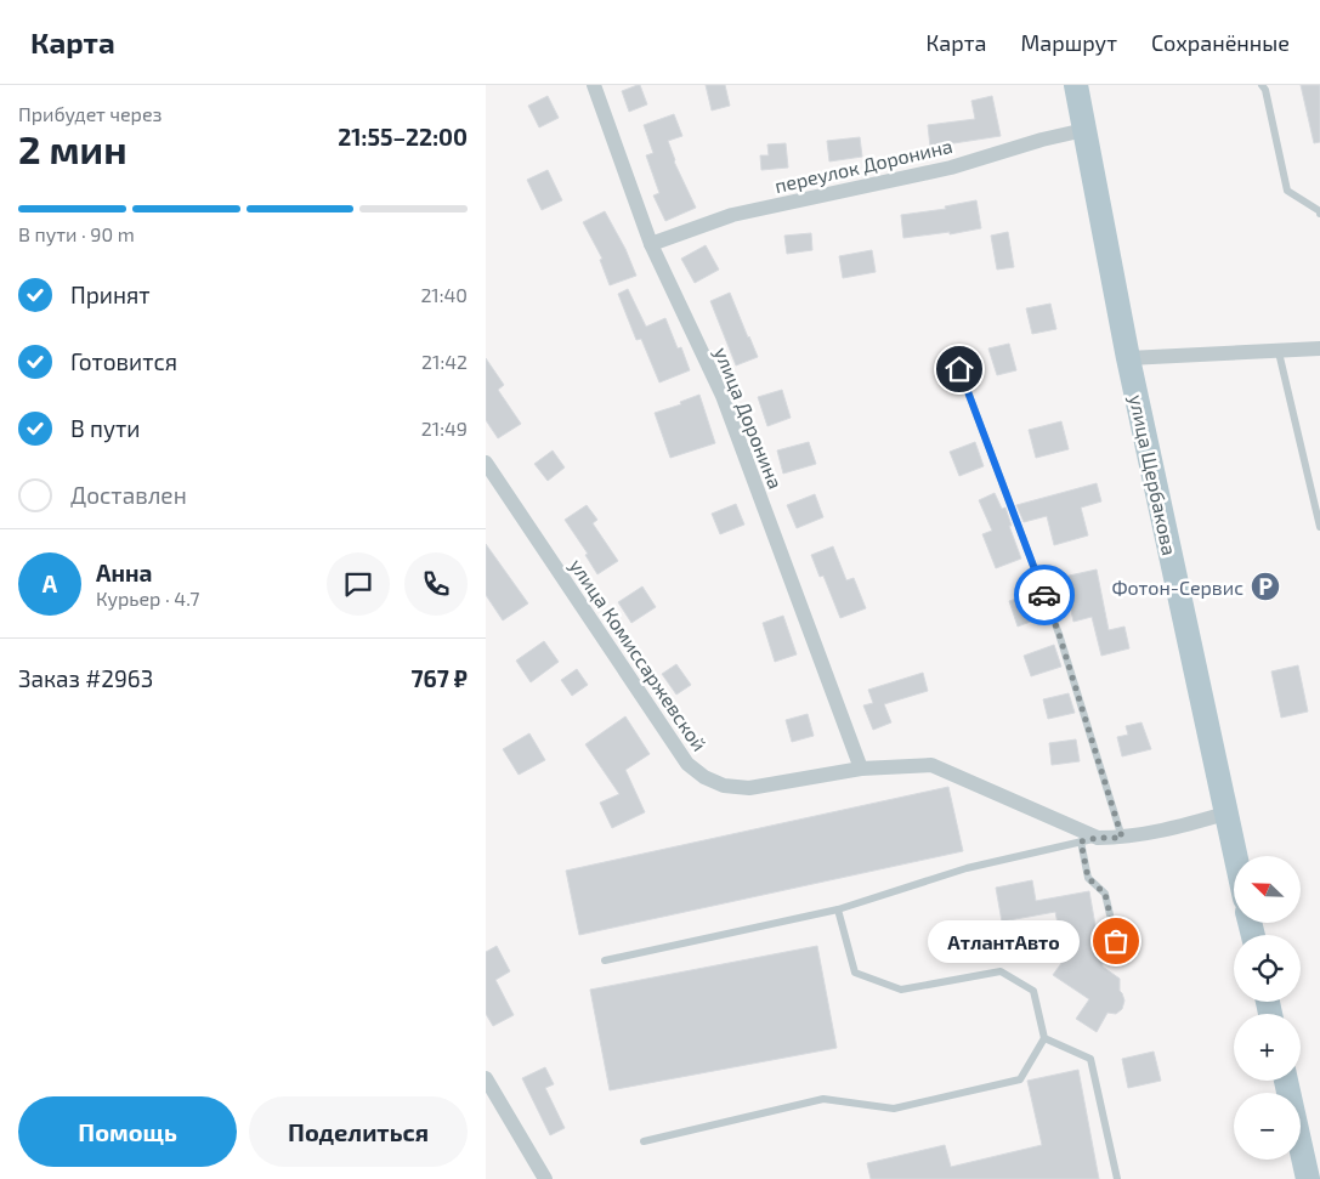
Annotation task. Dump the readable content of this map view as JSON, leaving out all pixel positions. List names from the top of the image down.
{
  "streets": {
    "main road": ["улица Щербакова"],
    "street": ["переулок Доронина", "улица Доронина", "улица Комиссаржевской"]
  },
  "crossings": [
    ["переулок Доронина", "улица Доронина"],
    ["переулок Доронина", "улица Щербакова"],
    ["улица Доронина", "улица Комиссаржевской"],
    ["улица Щербакова", "улица Комиссаржевской"]
  ],
  "places": {
    "parking": ["Фотон-Сервис"],
    "other": ["АтлантАвто"]
  },
  "north": "top left",
  "page": {
    "header": "Карта",
    "nav": ["Карта", "Маршрут", "Сохранённые"],
    "heading": ["2 мин", "Прибудет через", "21:55–22:00"],
    "panel": [
      "Анна",
      "Курьер · 4.7",
      "Заказ #2963",
      "767 ₽"
    ],
    "bar": "В пути · 90 m",
    "list": [
      ["Принят", "21:40"],
      ["Готовится", "21:42"],
      ["В пути", "21:49"],
      "Доставлен"
    ],
    "round": "А",
    "map_buttons": ["+", "−"],
    "bubble": "АтлантАвто",
    "buttons": ["Помощь", "Поделиться"]
  }
}
